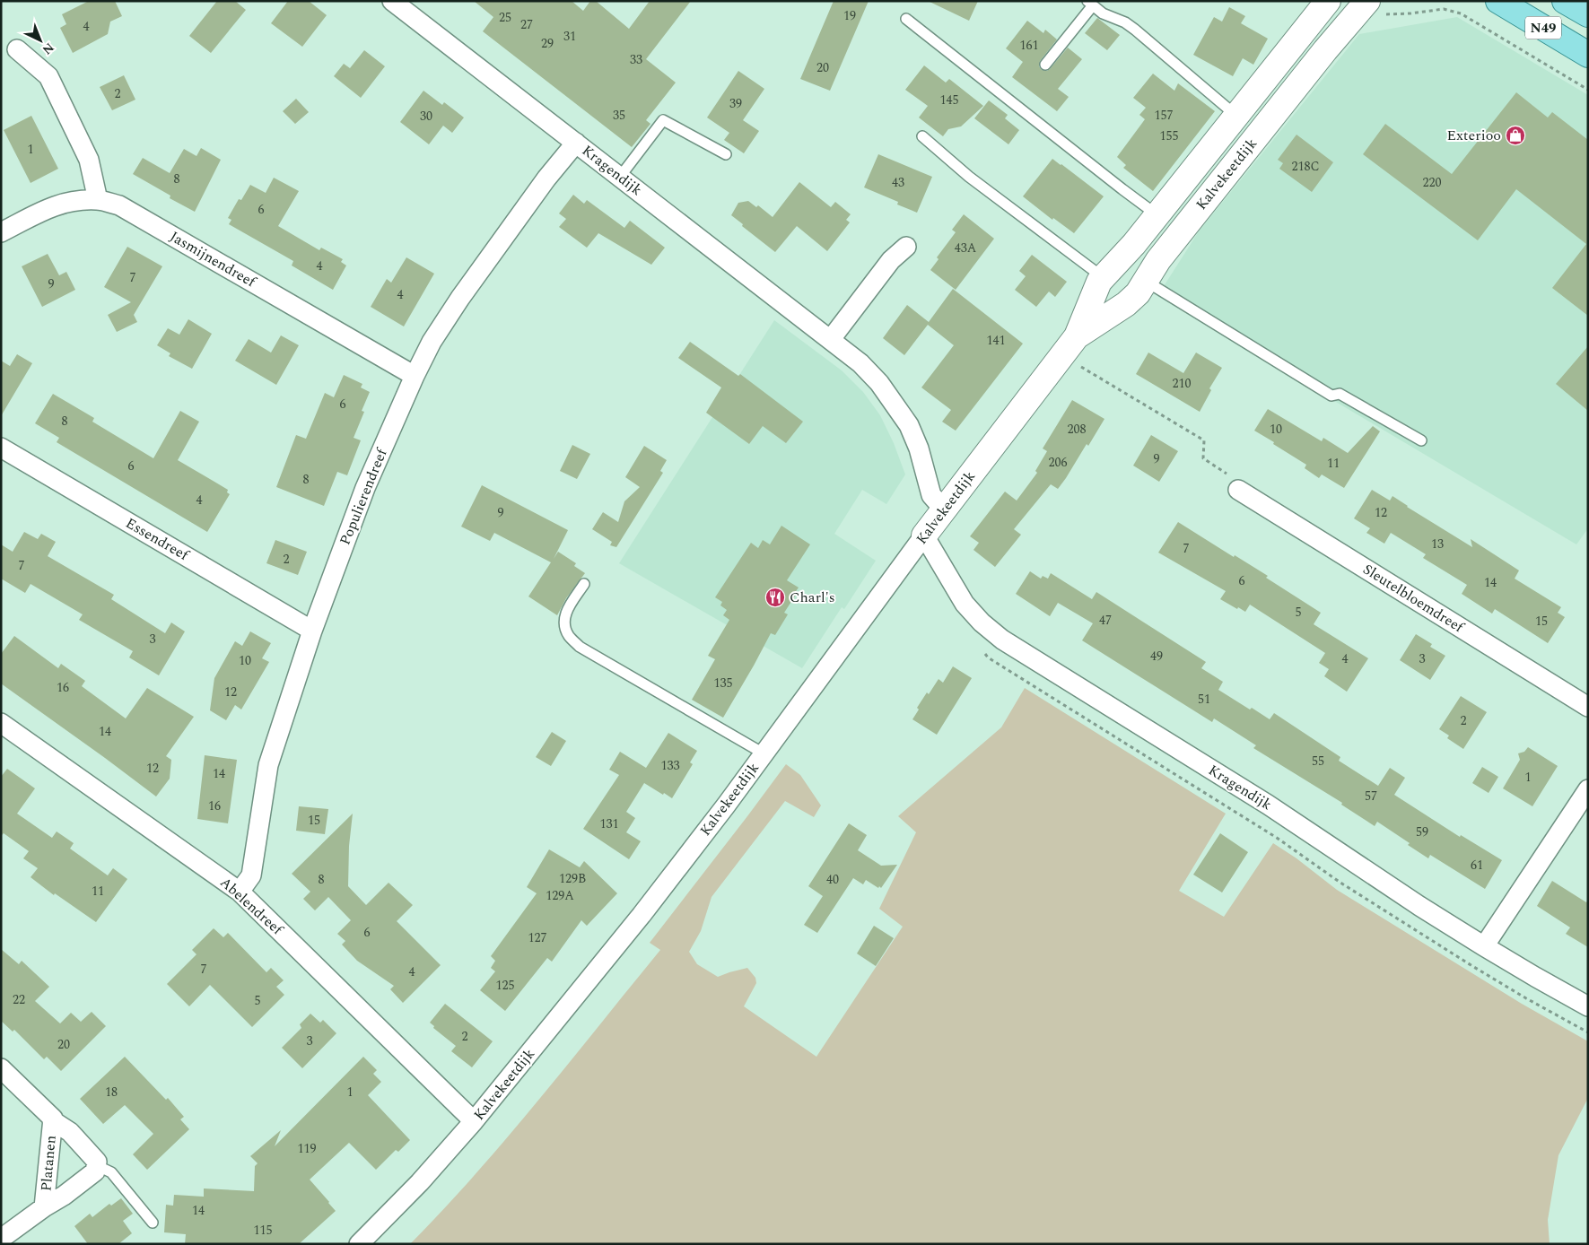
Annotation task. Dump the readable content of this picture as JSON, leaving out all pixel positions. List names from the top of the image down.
{
  "streets": {
    "main road": ["N49"],
    "street": [
      "Kragendijk",
      "Kalvekeetdijk",
      "Jasmijnendreef",
      "Populierendreef",
      "Essendreef",
      "Sleutelbloemdreef",
      "Abelendreef",
      "Platanen"
    ]
  },
  "crossings": [
    ["Kragendijk", "Kalvekeetdijk"],
    ["Kragendijk", "Populierendreef"],
    ["Kalvekeetdijk", "Abelendreef"],
    ["Jasmijnendreef", "Populierendreef"],
    ["Populierendreef", "Essendreef"],
    ["Populierendreef", "Abelendreef"]
  ],
  "places": {
    "shop": ["Exterioo"],
    "restaurant": ["Charl's"]
  },
  "house_numbers": [
    "19",
    "25",
    "27",
    "4",
    "31",
    "29",
    "161",
    "33",
    "20",
    "2",
    "145",
    "39",
    "35",
    "157",
    "30",
    "155",
    "1",
    "218C",
    "8",
    "43",
    "220",
    "6",
    "43A",
    "4",
    "7",
    "9",
    "4",
    "141",
    "210",
    "6",
    "8",
    "208",
    "10",
    "9",
    "206",
    "11",
    "6",
    "8",
    "4",
    "9",
    "12",
    "13",
    "7",
    "2",
    "7",
    "6",
    "14",
    "5",
    "47",
    "15",
    "3",
    "49",
    "4",
    "3",
    "10",
    "135",
    "16",
    "12",
    "51",
    "2",
    "14",
    "55",
    "133",
    "12",
    "14",
    "1",
    "57",
    "16",
    "15",
    "131",
    "59",
    "61",
    "129B",
    "8",
    "40",
    "11",
    "129A",
    "6",
    "127",
    "7",
    "4",
    "125",
    "22",
    "5",
    "2",
    "3",
    "20",
    "18",
    "1",
    "119",
    "14",
    "115"
  ],
  "north": "bottom right"
}
